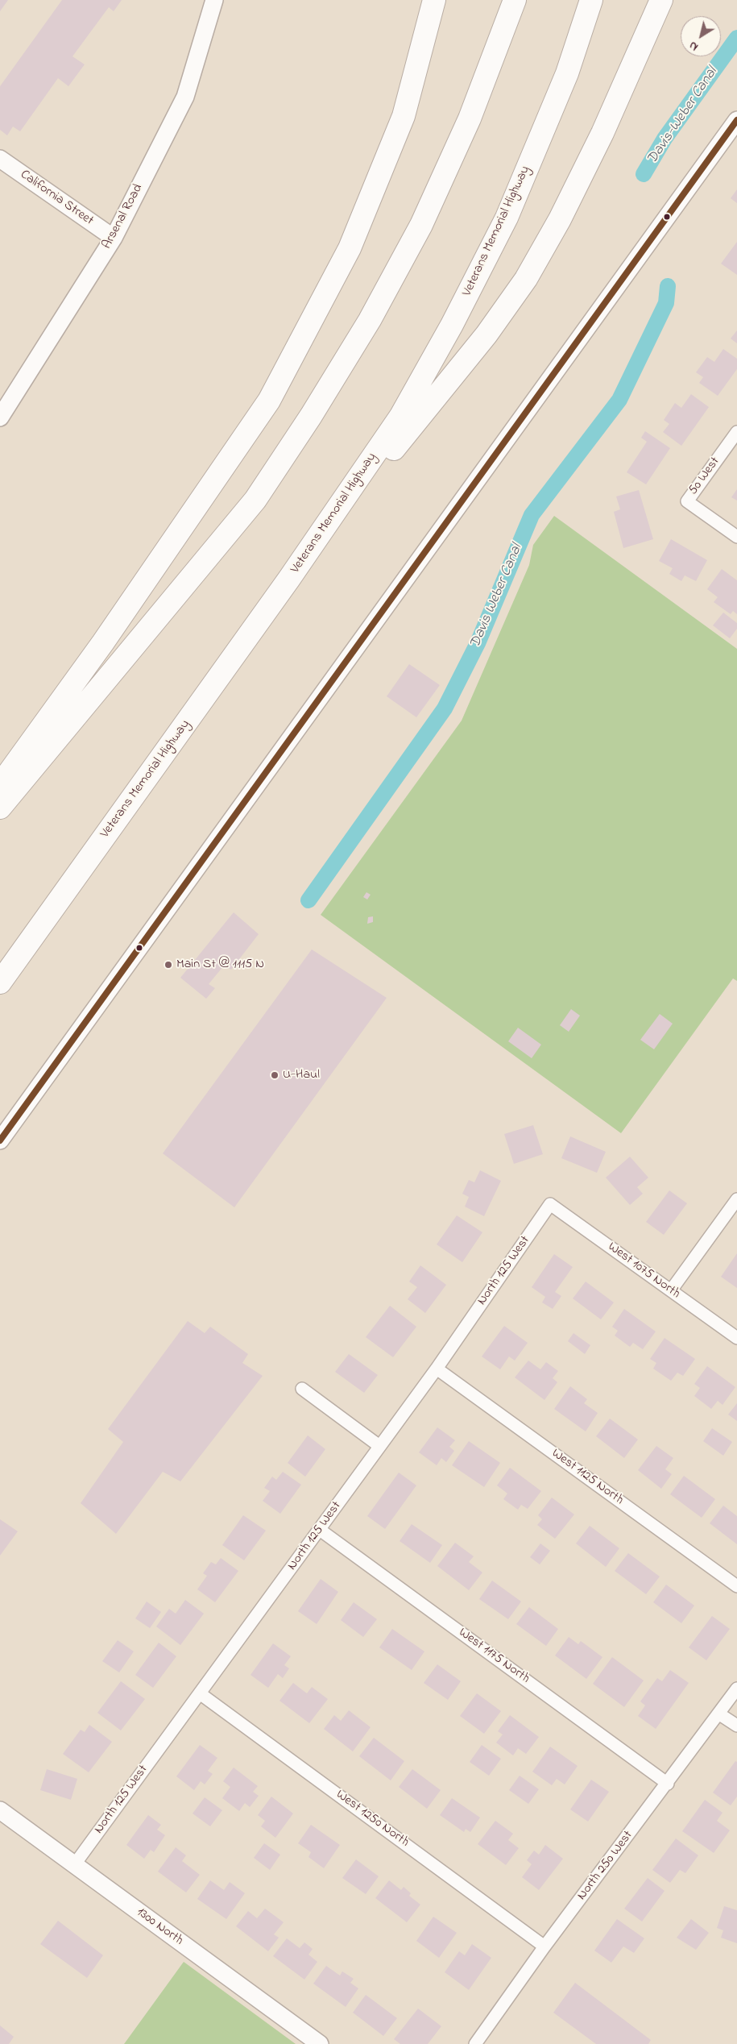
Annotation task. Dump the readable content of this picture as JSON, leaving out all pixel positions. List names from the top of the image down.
{
  "streets": {
    "highway": ["Veterans Memorial Highway"],
    "main road": ["California Street", "Arsenal Road", "1300 North"],
    "street": [
      "50 West",
      "North 125 West",
      "West 1075 North",
      "West 1125 North",
      "West 1175 North",
      "West 1250 North",
      "North 250 West"
    ]
  },
  "crossings": [
    ["California Street", "Arsenal Road"],
    ["North 125 West", "West 1075 North"],
    ["North 125 West", "West 1125 North"],
    ["North 125 West", "West 1175 North"],
    ["North 125 West", "West 1250 North"],
    ["North 125 West", "1300 North"],
    ["West 1175 North", "North 250 West"],
    ["West 1250 North", "North 250 West"]
  ],
  "water": ["Davis-Weber Canal", "Davis Weber Canal"],
  "places": ["Main St @ 1115 N", "U-Haul"],
  "north": "bottom left"
}
